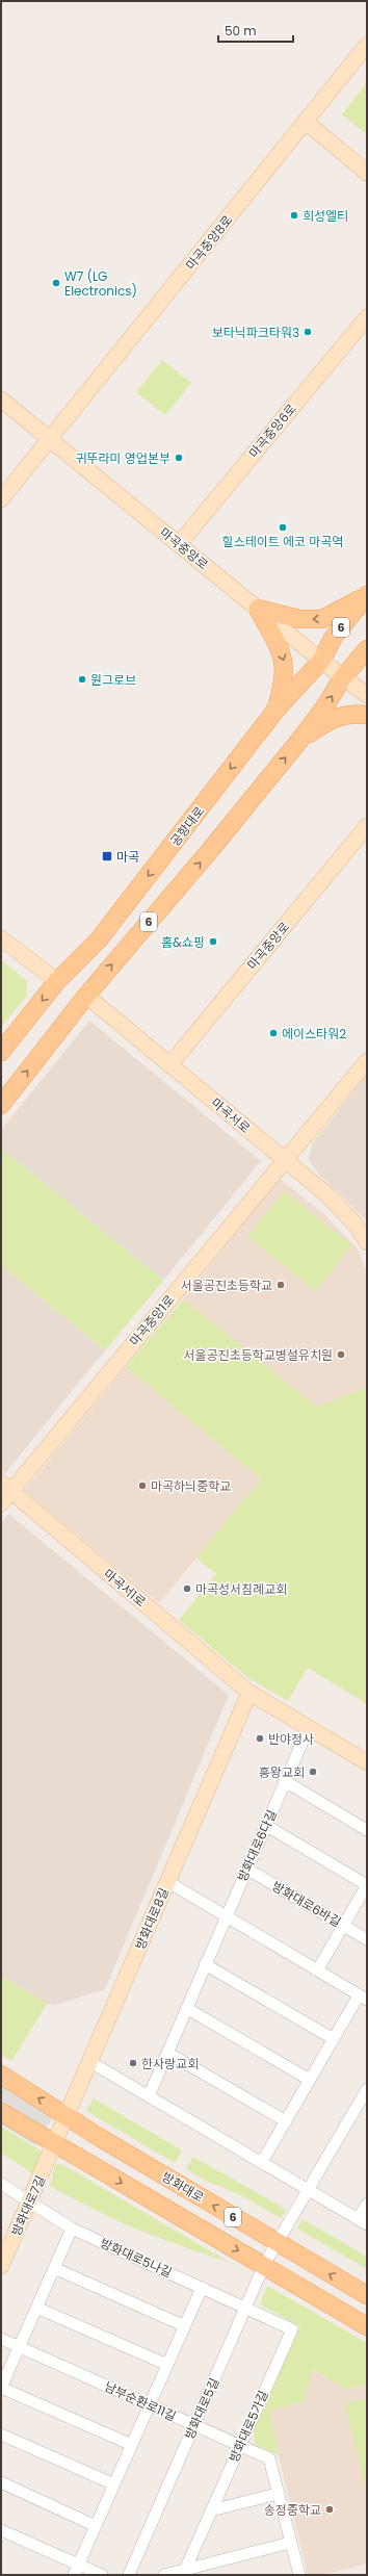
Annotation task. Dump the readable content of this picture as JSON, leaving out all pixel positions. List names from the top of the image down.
{
  "streets": {
    "main road": ["6", "공항대로", "방화대로"],
    "street": [
      "마곡중앙8로",
      "마곡중앙6로",
      "마곡중앙로",
      "마곡서로",
      "마곡중앙1로",
      "마곡서1로",
      "방화대로6다길",
      "방화대로6바길",
      "방화대로8길",
      "방화대로7길",
      "방화대로5나길",
      "남부순환로11길",
      "방화대로5길",
      "방화대로5가길"
    ]
  },
  "crossings": [
    ["마곡중앙8로", "마곡중앙로"],
    ["마곡중앙6로", "마곡중앙로"],
    ["마곡중앙로", "6"],
    ["마곡중앙로", "공항대로"],
    ["마곡중앙로", "마곡서로"],
    ["6", "마곡서로"],
    ["6", "방화대로8길"],
    ["6", "방화대로7길"],
    ["6", "방화대로5길"],
    ["마곡서로", "마곡중앙1로"],
    ["마곡중앙1로", "마곡서1로"],
    ["마곡서1로", "방화대로8길"],
    ["방화대로6다길", "방화대로6바길"],
    ["방화대로8길", "방화대로"],
    ["방화대로8길", "방화대로7길"],
    ["방화대로", "방화대로5길"],
    ["방화대로7길", "방화대로5나길"],
    ["방화대로5나길", "방화대로5길"],
    ["방화대로5나길", "방화대로5가길"],
    ["남부순환로11길", "방화대로5길"],
    ["남부순환로11길", "방화대로5가길"],
    ["방화대로5길", "방화대로5가길"]
  ],
  "places": {
    "other": [
      "희성엘티",
      "W7 (LG Electronics)",
      "보타닉파크타워3",
      "귀뚜라미 영업본부",
      "힐스테이트 에코 마곡역",
      "원그로브",
      "홈&쇼핑",
      "에이스타워2",
      "서울공진초등학교",
      "서울공진초등학교병설유치원",
      "마곡하늬중학교",
      "마곡성서침례교회",
      "반야정사",
      "흥왕교회",
      "한사랑교회",
      "송정중학교"
    ],
    "transit": ["마곡"]
  },
  "scale_bar": "50 m"
}
